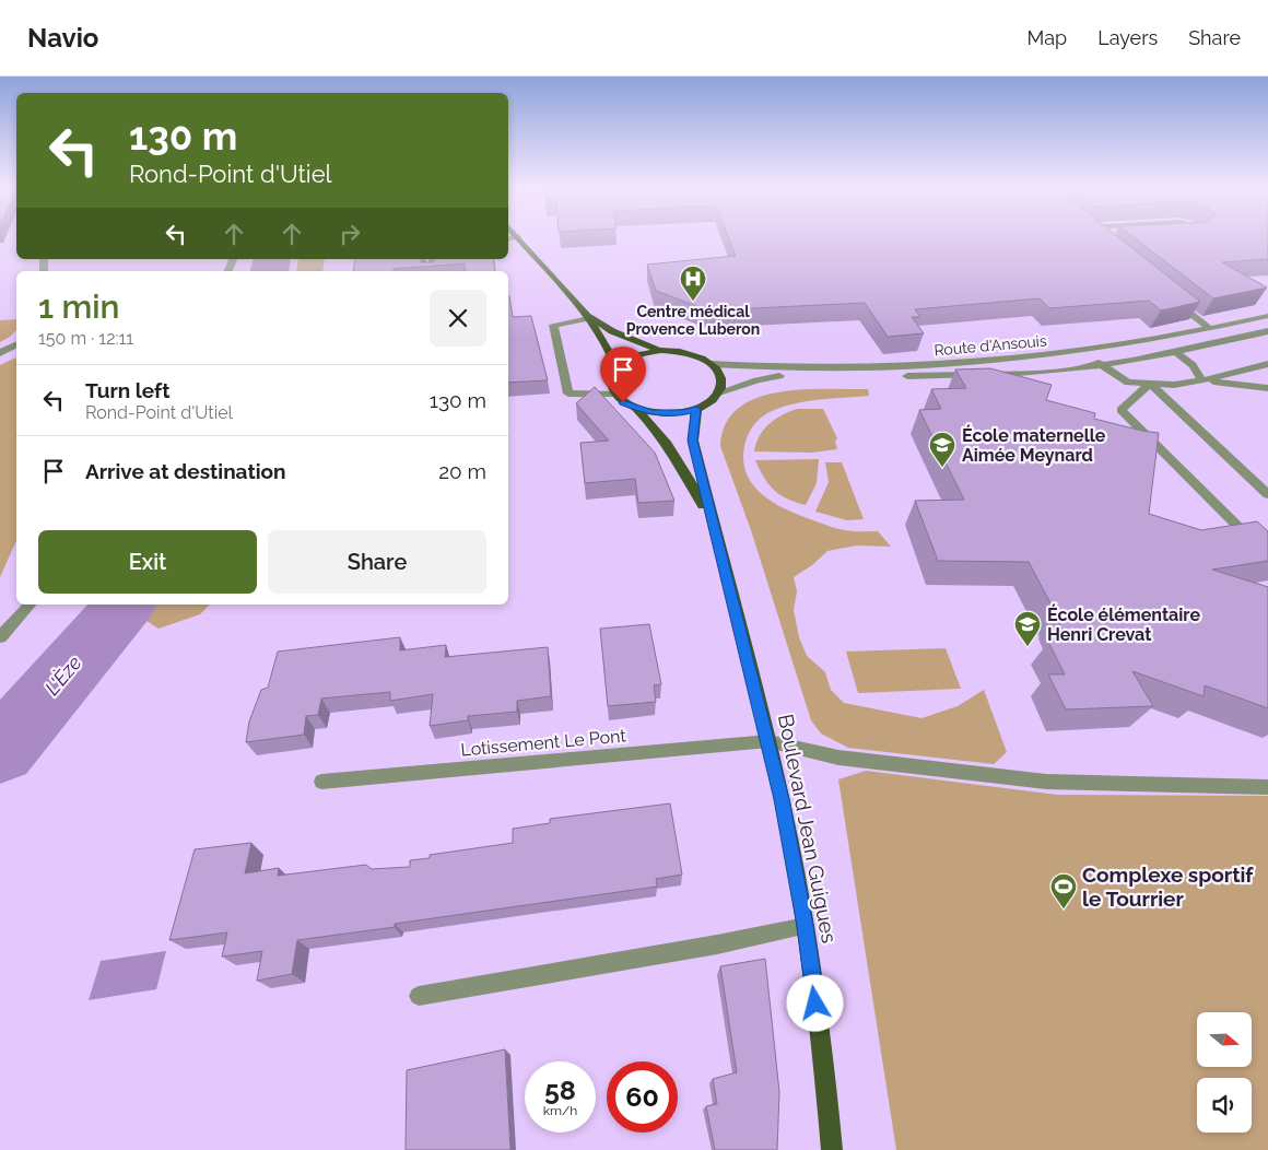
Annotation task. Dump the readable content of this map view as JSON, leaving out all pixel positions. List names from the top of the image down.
{
  "streets": {
    "main road": ["Boulevard Jean Guigues"],
    "street": ["Route d'Ansouis", "Lotissement Le Pont"]
  },
  "crossings": [
    ["Route d'Ansouis", "Boulevard Jean Guigues"],
    ["Lotissement Le Pont", "Boulevard Jean Guigues"]
  ],
  "water": ["L'Èze"],
  "places": {
    "hospital": ["Centre médical Provence Luberon"],
    "school or university": ["École maternelle Aimée Meynard", "École élémentaire Henri Crevat"],
    "sports": ["Complexe sportif le Tourrier"]
  },
  "north": "right",
  "page": {
    "header": "Navio",
    "nav": ["Map", "Layers", "Share"],
    "turn": ["130 m", "Rond-Point d'Utiel"],
    "heading": ["1 min", "150 m · 12:11"],
    "list": [
      {
        "name": "Turn left",
        "note": "Rond-Point d'Utiel",
        "value": "130 m"
      },
      {
        "name": "Arrive at destination",
        "value": "20 m"
      }
    ],
    "buttons": ["Exit", "Share"],
    "speed": "58 km/h",
    "limit": "60"
  }
}
